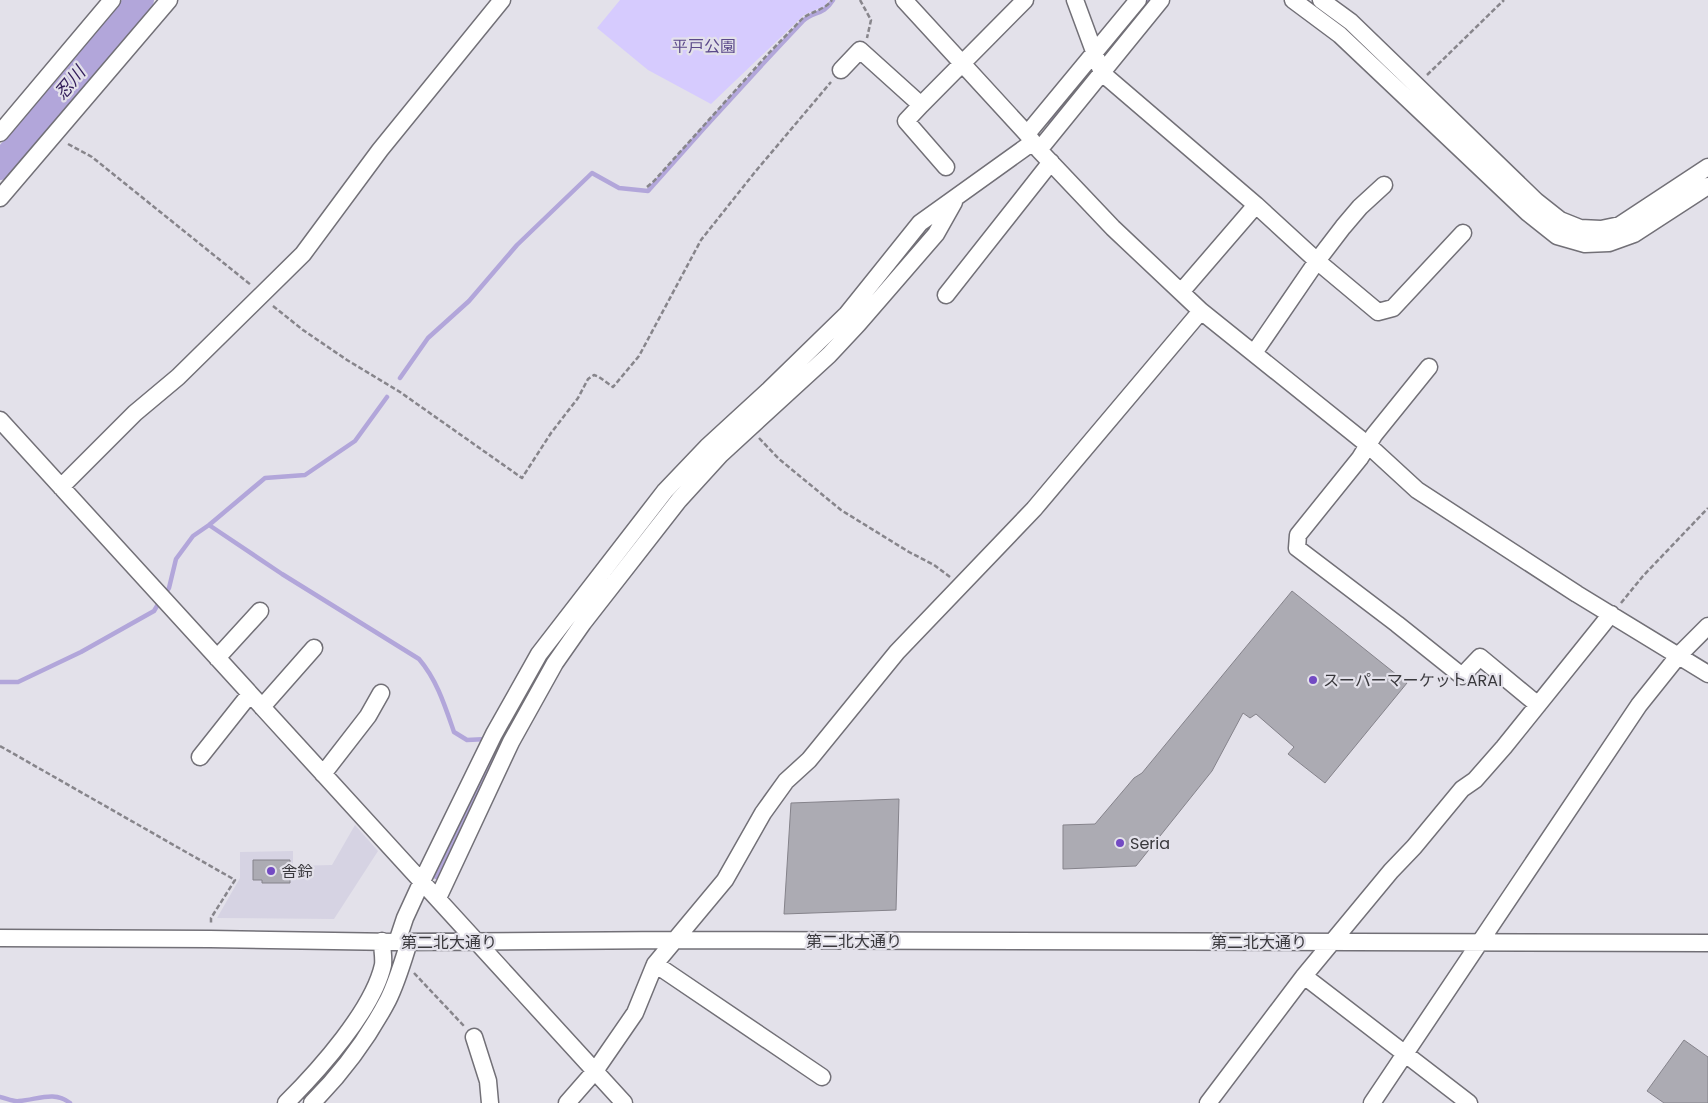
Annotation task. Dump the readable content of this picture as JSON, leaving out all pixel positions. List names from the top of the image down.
{
  "streets": {
    "street": ["第二北大通り"]
  },
  "water": ["忍川"],
  "parks": ["平戸公園"],
  "places": ["スーパーマーケットARAI", "Seria", "舎鈴"]
}
